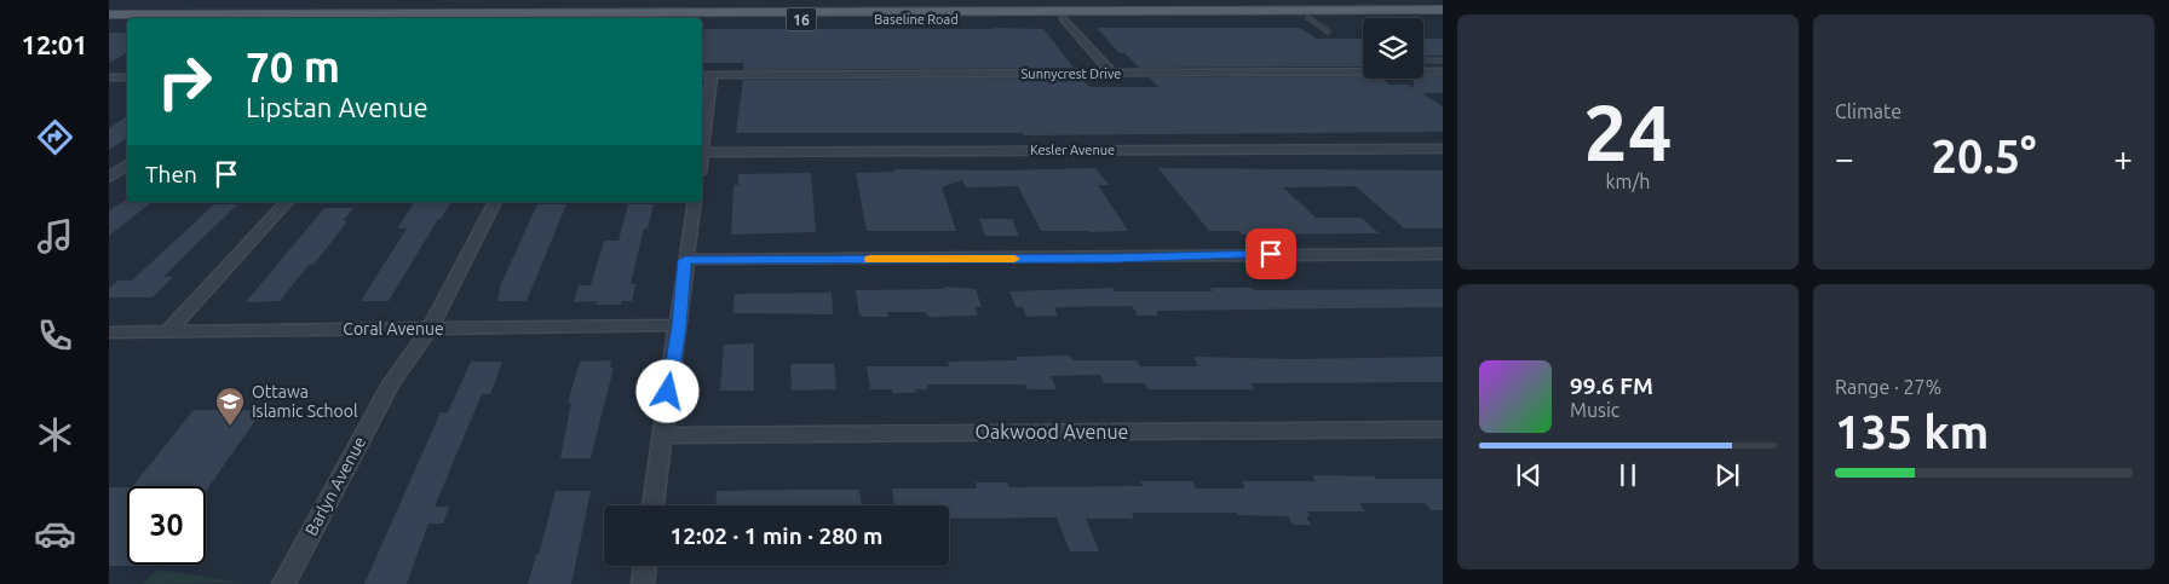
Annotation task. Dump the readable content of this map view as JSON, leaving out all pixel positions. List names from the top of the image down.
{
  "streets": {
    "main road": ["16", "Baseline Road"],
    "street": [
      "Sunnycrest Drive",
      "Kesler Avenue",
      "Coral Avenue",
      "Oakwood Avenue",
      "Barlyn Avenue"
    ]
  },
  "crossings": [
    ["Coral Avenue", "Barlyn Avenue"]
  ],
  "places": {
    "school or university": ["Ottawa Islamic School"]
  },
  "page": {
    "tabs": "12:01",
    "tile": [
      ["24", "km/h"],
      "Climate",
      ["Range · 27%", "135 km"]
    ],
    "turn": ["70 m", "Lipstan Avenue"],
    "heat": ["−", "20.5°", "+"],
    "then": "Then",
    "song": ["99.6 FM", "Music"],
    "limit": "30",
    "trip": "12:02 · 1 min · 280 m"
  }
}
